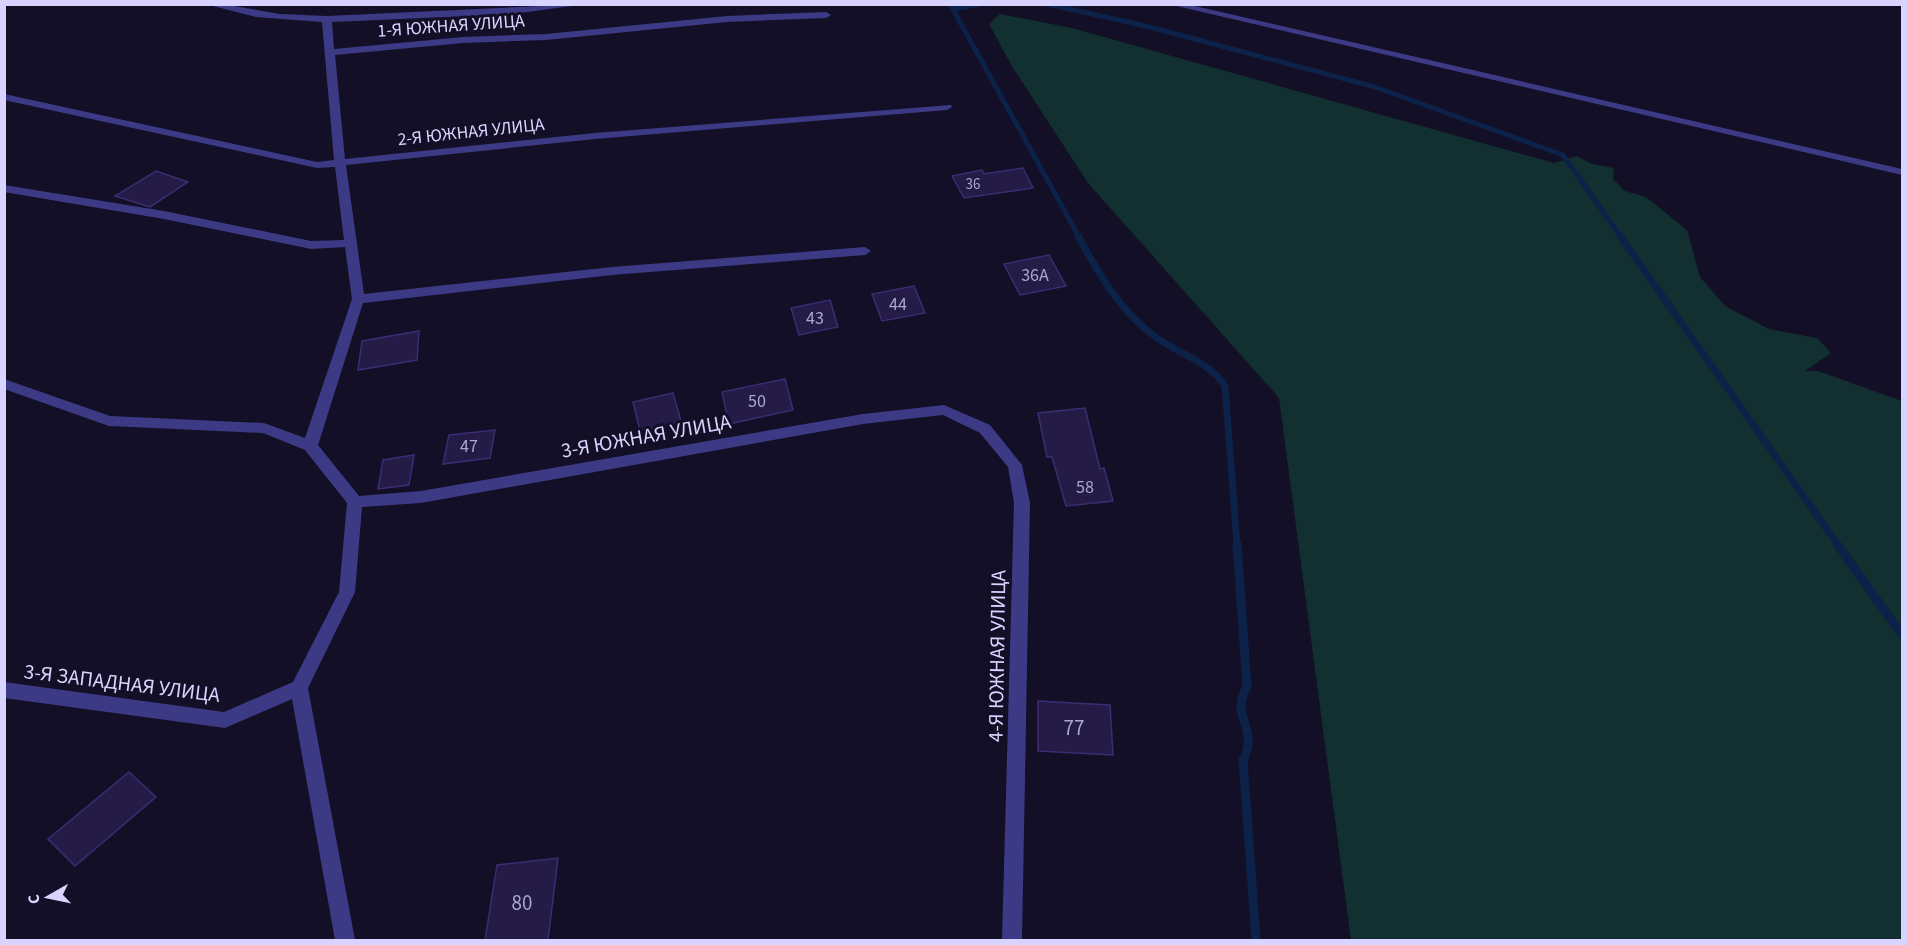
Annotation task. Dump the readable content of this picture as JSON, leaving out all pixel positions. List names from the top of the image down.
{
  "streets": {
    "street": [
      "1-Я ЮЖНАЯ УЛИЦА",
      "2-Я ЮЖНАЯ УЛИЦА",
      "3-Я ЮЖНАЯ УЛИЦА",
      "4-Я ЮЖНАЯ УЛИЦА",
      "3-Я ЗАПАДНАЯ УЛИЦА"
    ]
  },
  "crossings": [
    ["3-Я ЮЖНАЯ УЛИЦА", "4-Я ЮЖНАЯ УЛИЦА"]
  ],
  "house_numbers": [
    "36",
    "36А",
    "44",
    "43",
    "50",
    "47",
    "58",
    "77",
    "80"
  ],
  "north": "left"
}
